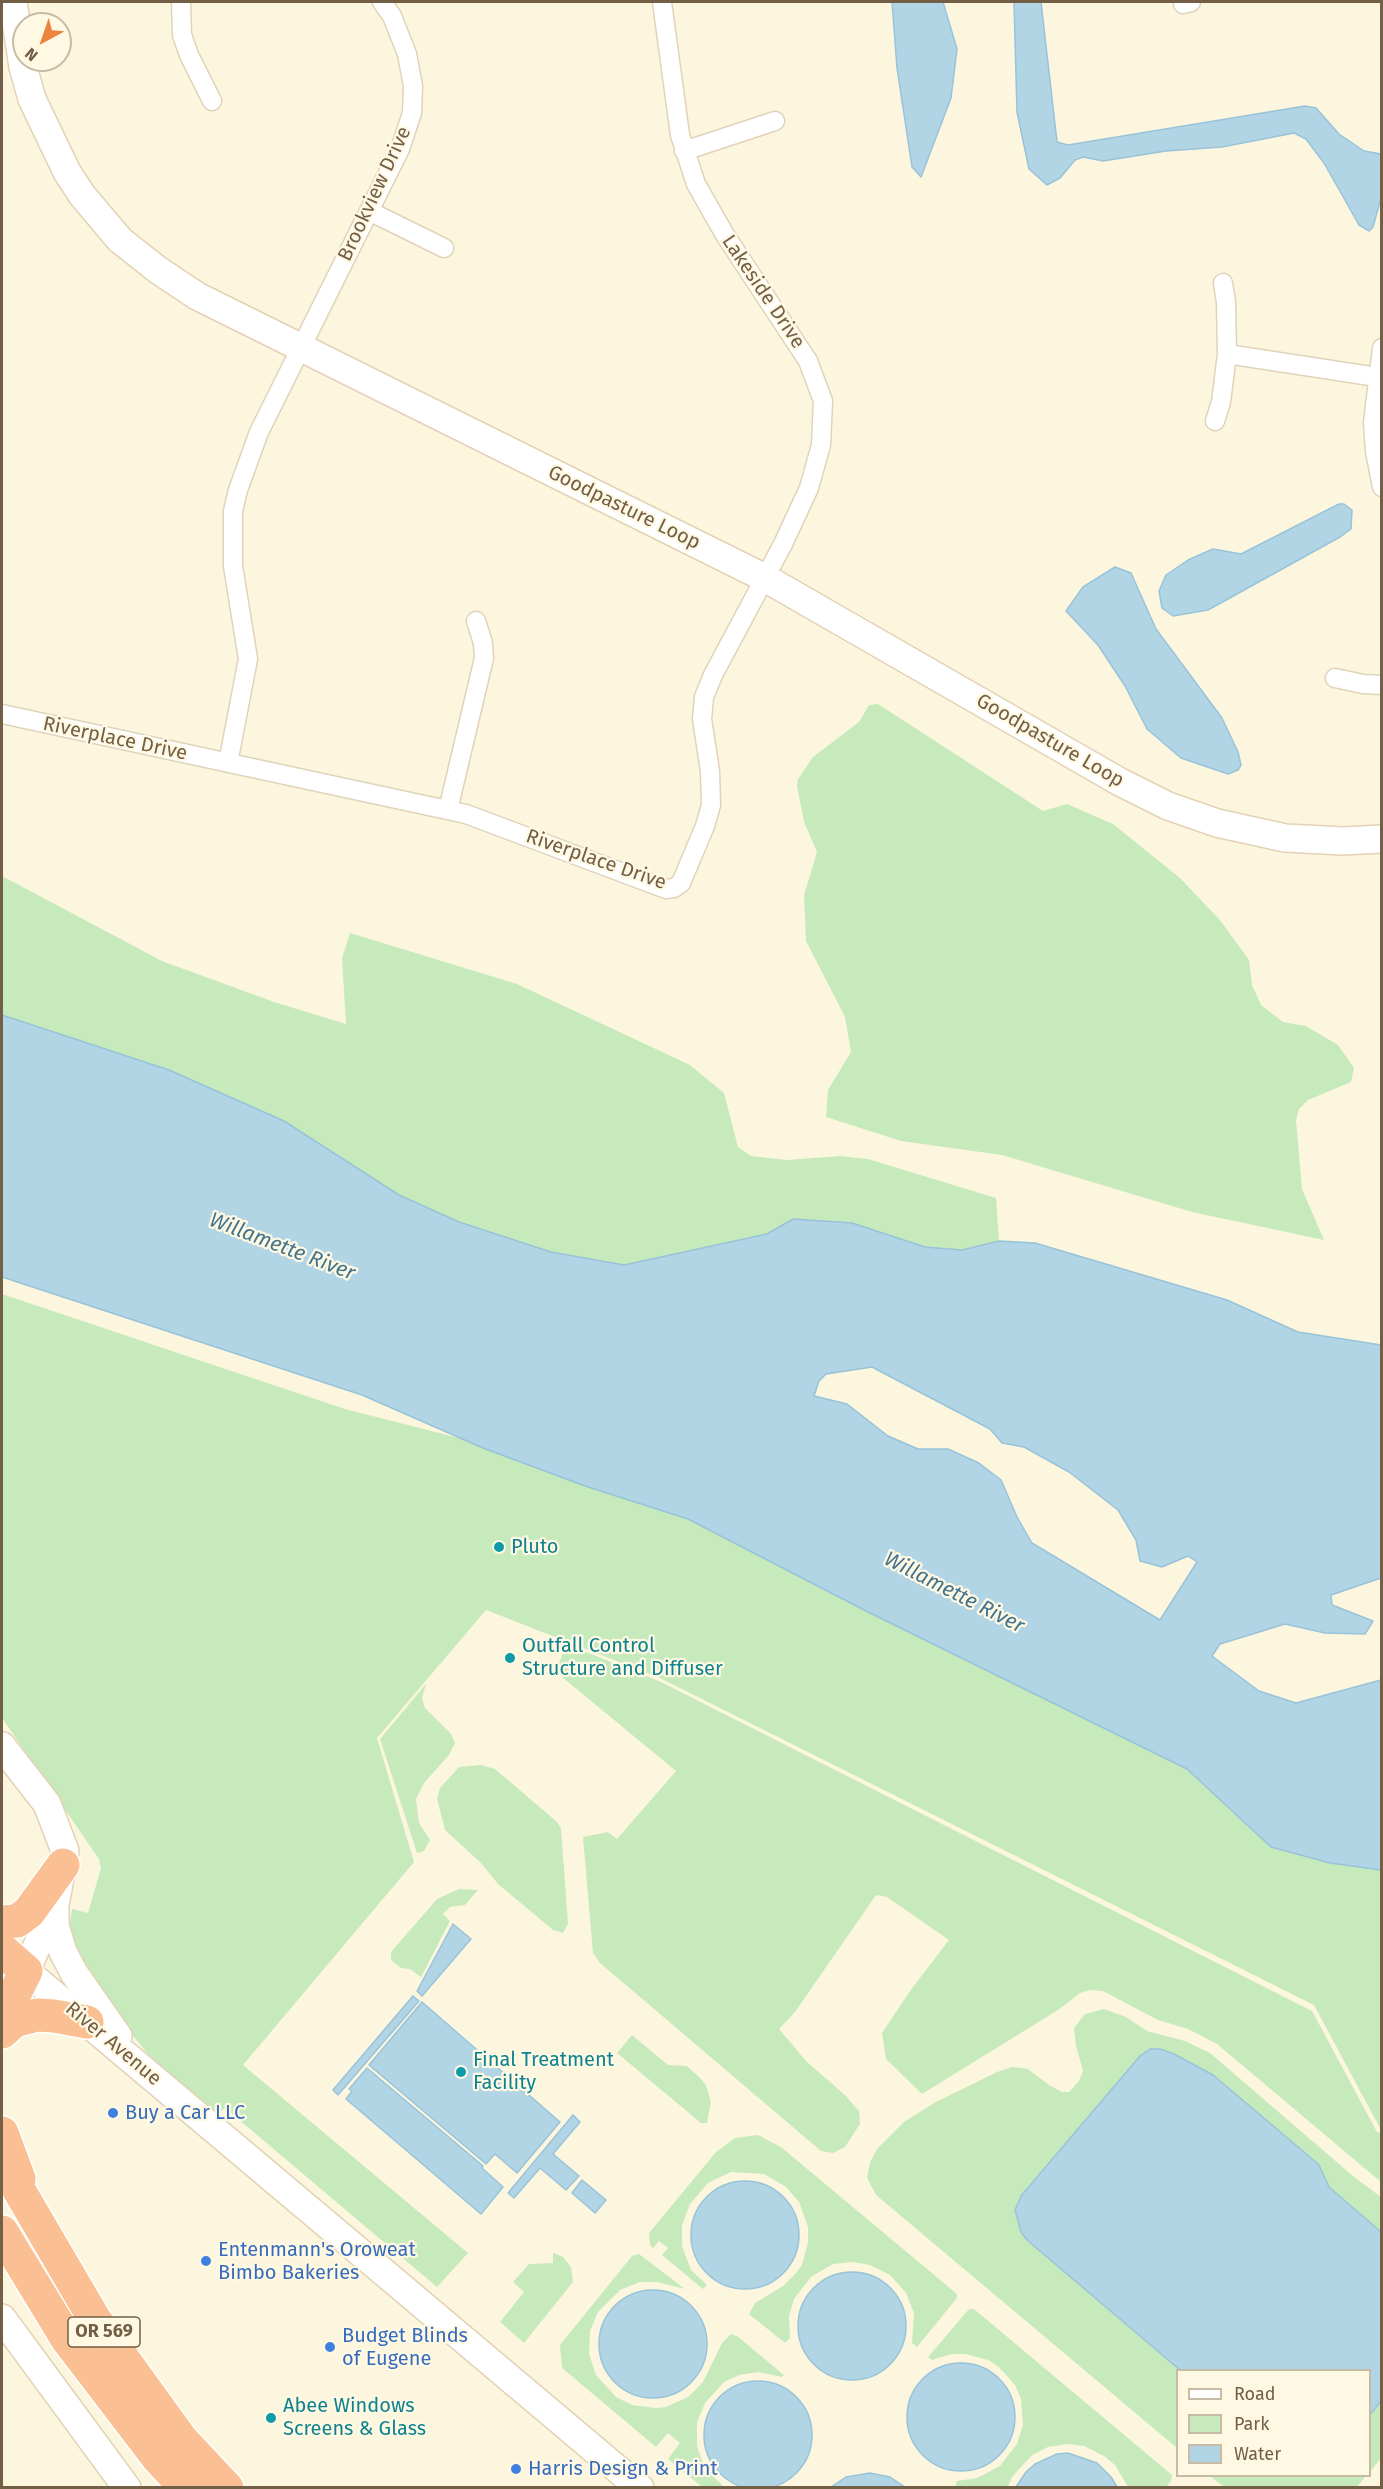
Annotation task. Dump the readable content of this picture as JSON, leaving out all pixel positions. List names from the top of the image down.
{
  "streets": {
    "highway": ["OR 569"],
    "street": [
      "Brookview Drive",
      "Lakeside Drive",
      "Goodpasture Loop",
      "Riverplace Drive",
      "River Avenue"
    ]
  },
  "crossings": [
    ["Brookview Drive", "Goodpasture Loop"],
    ["Lakeside Drive", "Goodpasture Loop"],
    ["Lakeside Drive", "Riverplace Drive"],
    ["Goodpasture Loop", "Riverplace Drive"]
  ],
  "water": ["Willamette River"],
  "places": [
    "Pluto",
    "Outfall Control Structure and Diffuser",
    "Final Treatment Facility",
    "Buy a Car LLC",
    "Entenmann's Oroweat Bimbo Bakeries",
    "Budget Blinds of Eugene",
    "Abee Windows Screens & Glass",
    "Harris Design & Print"
  ],
  "legend": ["Road", "Park", "Water"],
  "north": "bottom left"
}
